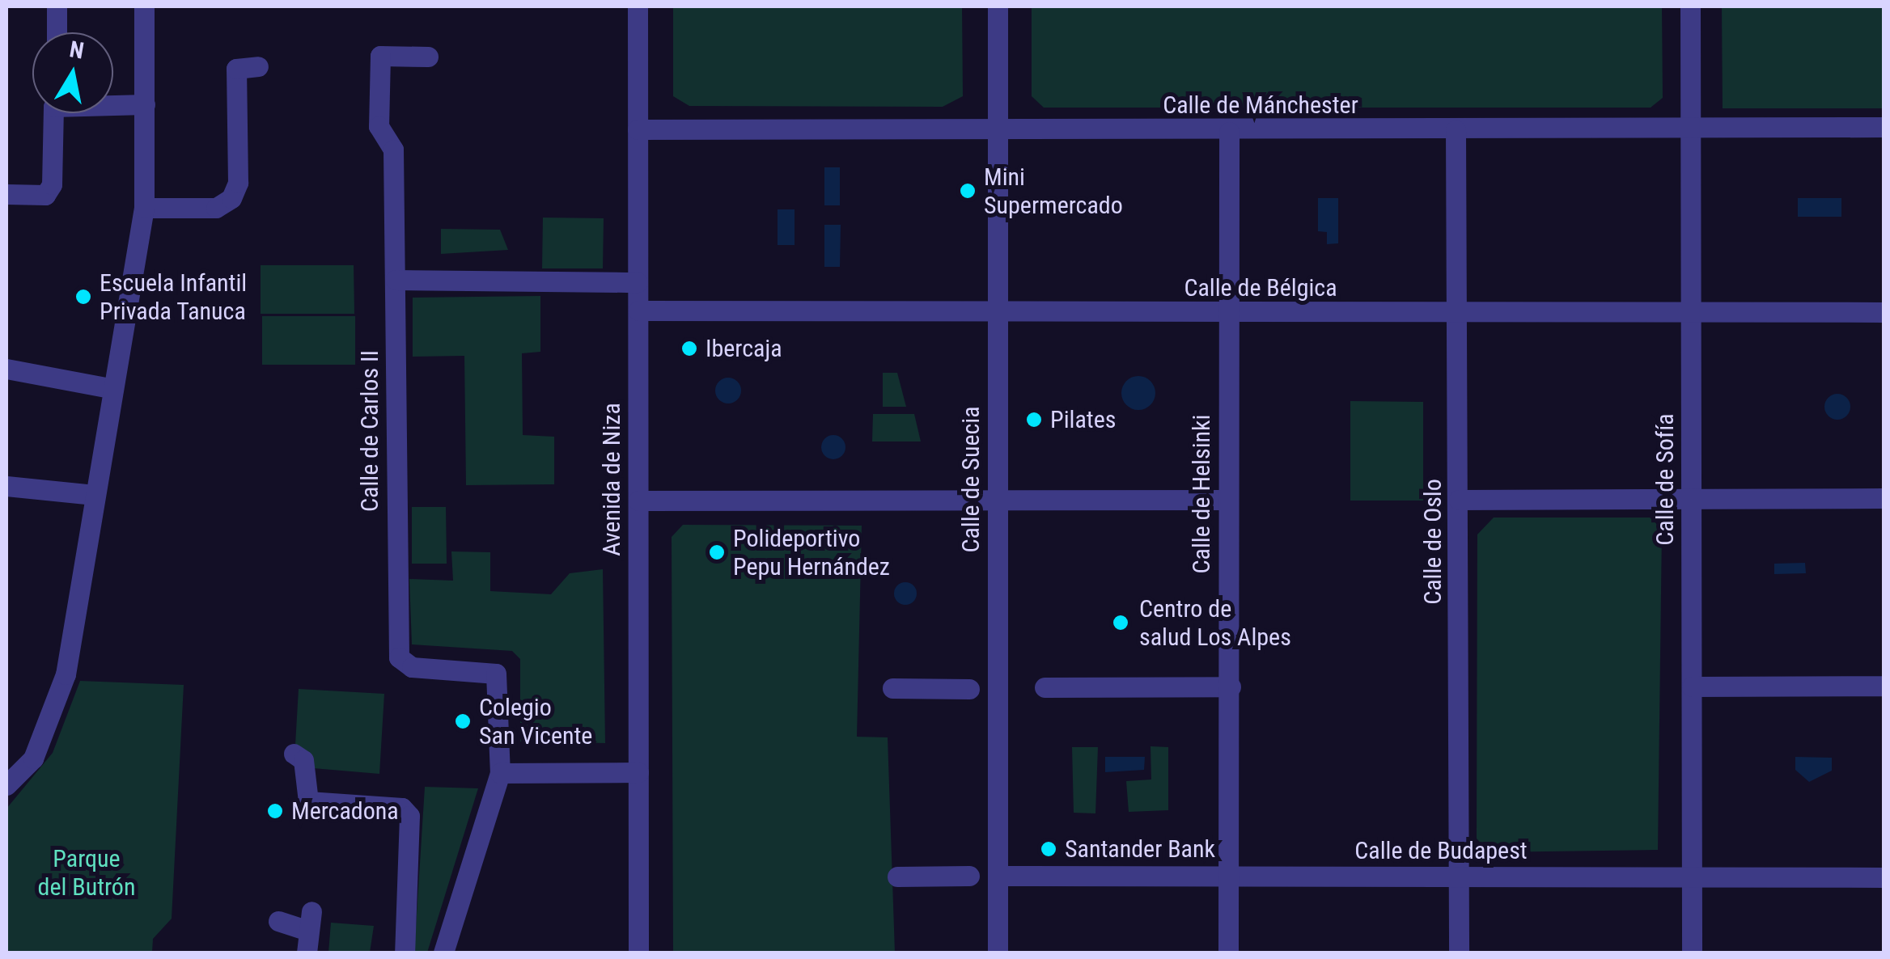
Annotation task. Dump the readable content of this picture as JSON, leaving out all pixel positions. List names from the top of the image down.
{
  "streets": {
    "street": [
      "Calle de Mánchester",
      "Calle de Bélgica",
      "Calle de Carlos II",
      "Avenida de Niza",
      "Calle de Suecia",
      "Calle de Sofía",
      "Calle de Helsinki",
      "Calle de Oslo",
      "Calle de Budapest"
    ]
  },
  "crossings": [
    ["Calle de Mánchester", "Avenida de Niza"],
    ["Calle de Mánchester", "Calle de Suecia"],
    ["Calle de Mánchester", "Calle de Sofía"],
    ["Calle de Mánchester", "Calle de Helsinki"],
    ["Calle de Mánchester", "Calle de Oslo"],
    ["Calle de Bélgica", "Avenida de Niza"],
    ["Calle de Bélgica", "Calle de Suecia"],
    ["Calle de Bélgica", "Calle de Sofía"],
    ["Calle de Bélgica", "Calle de Helsinki"],
    ["Calle de Bélgica", "Calle de Oslo"],
    ["Calle de Suecia", "Calle de Budapest"],
    ["Calle de Sofía", "Calle de Budapest"],
    ["Calle de Helsinki", "Calle de Budapest"],
    ["Calle de Oslo", "Calle de Budapest"]
  ],
  "parks": ["Parque del Butrón"],
  "places": [
    "Mini Supermercado",
    "Escuela Infantil Privada Tanuca",
    "Ibercaja",
    "Pilates",
    "Polideportivo Pepu Hernández",
    "Centro de salud Los Alpes",
    "Colegio San Vicente",
    "Mercadona",
    "Santander Bank"
  ],
  "north": "top"
}
